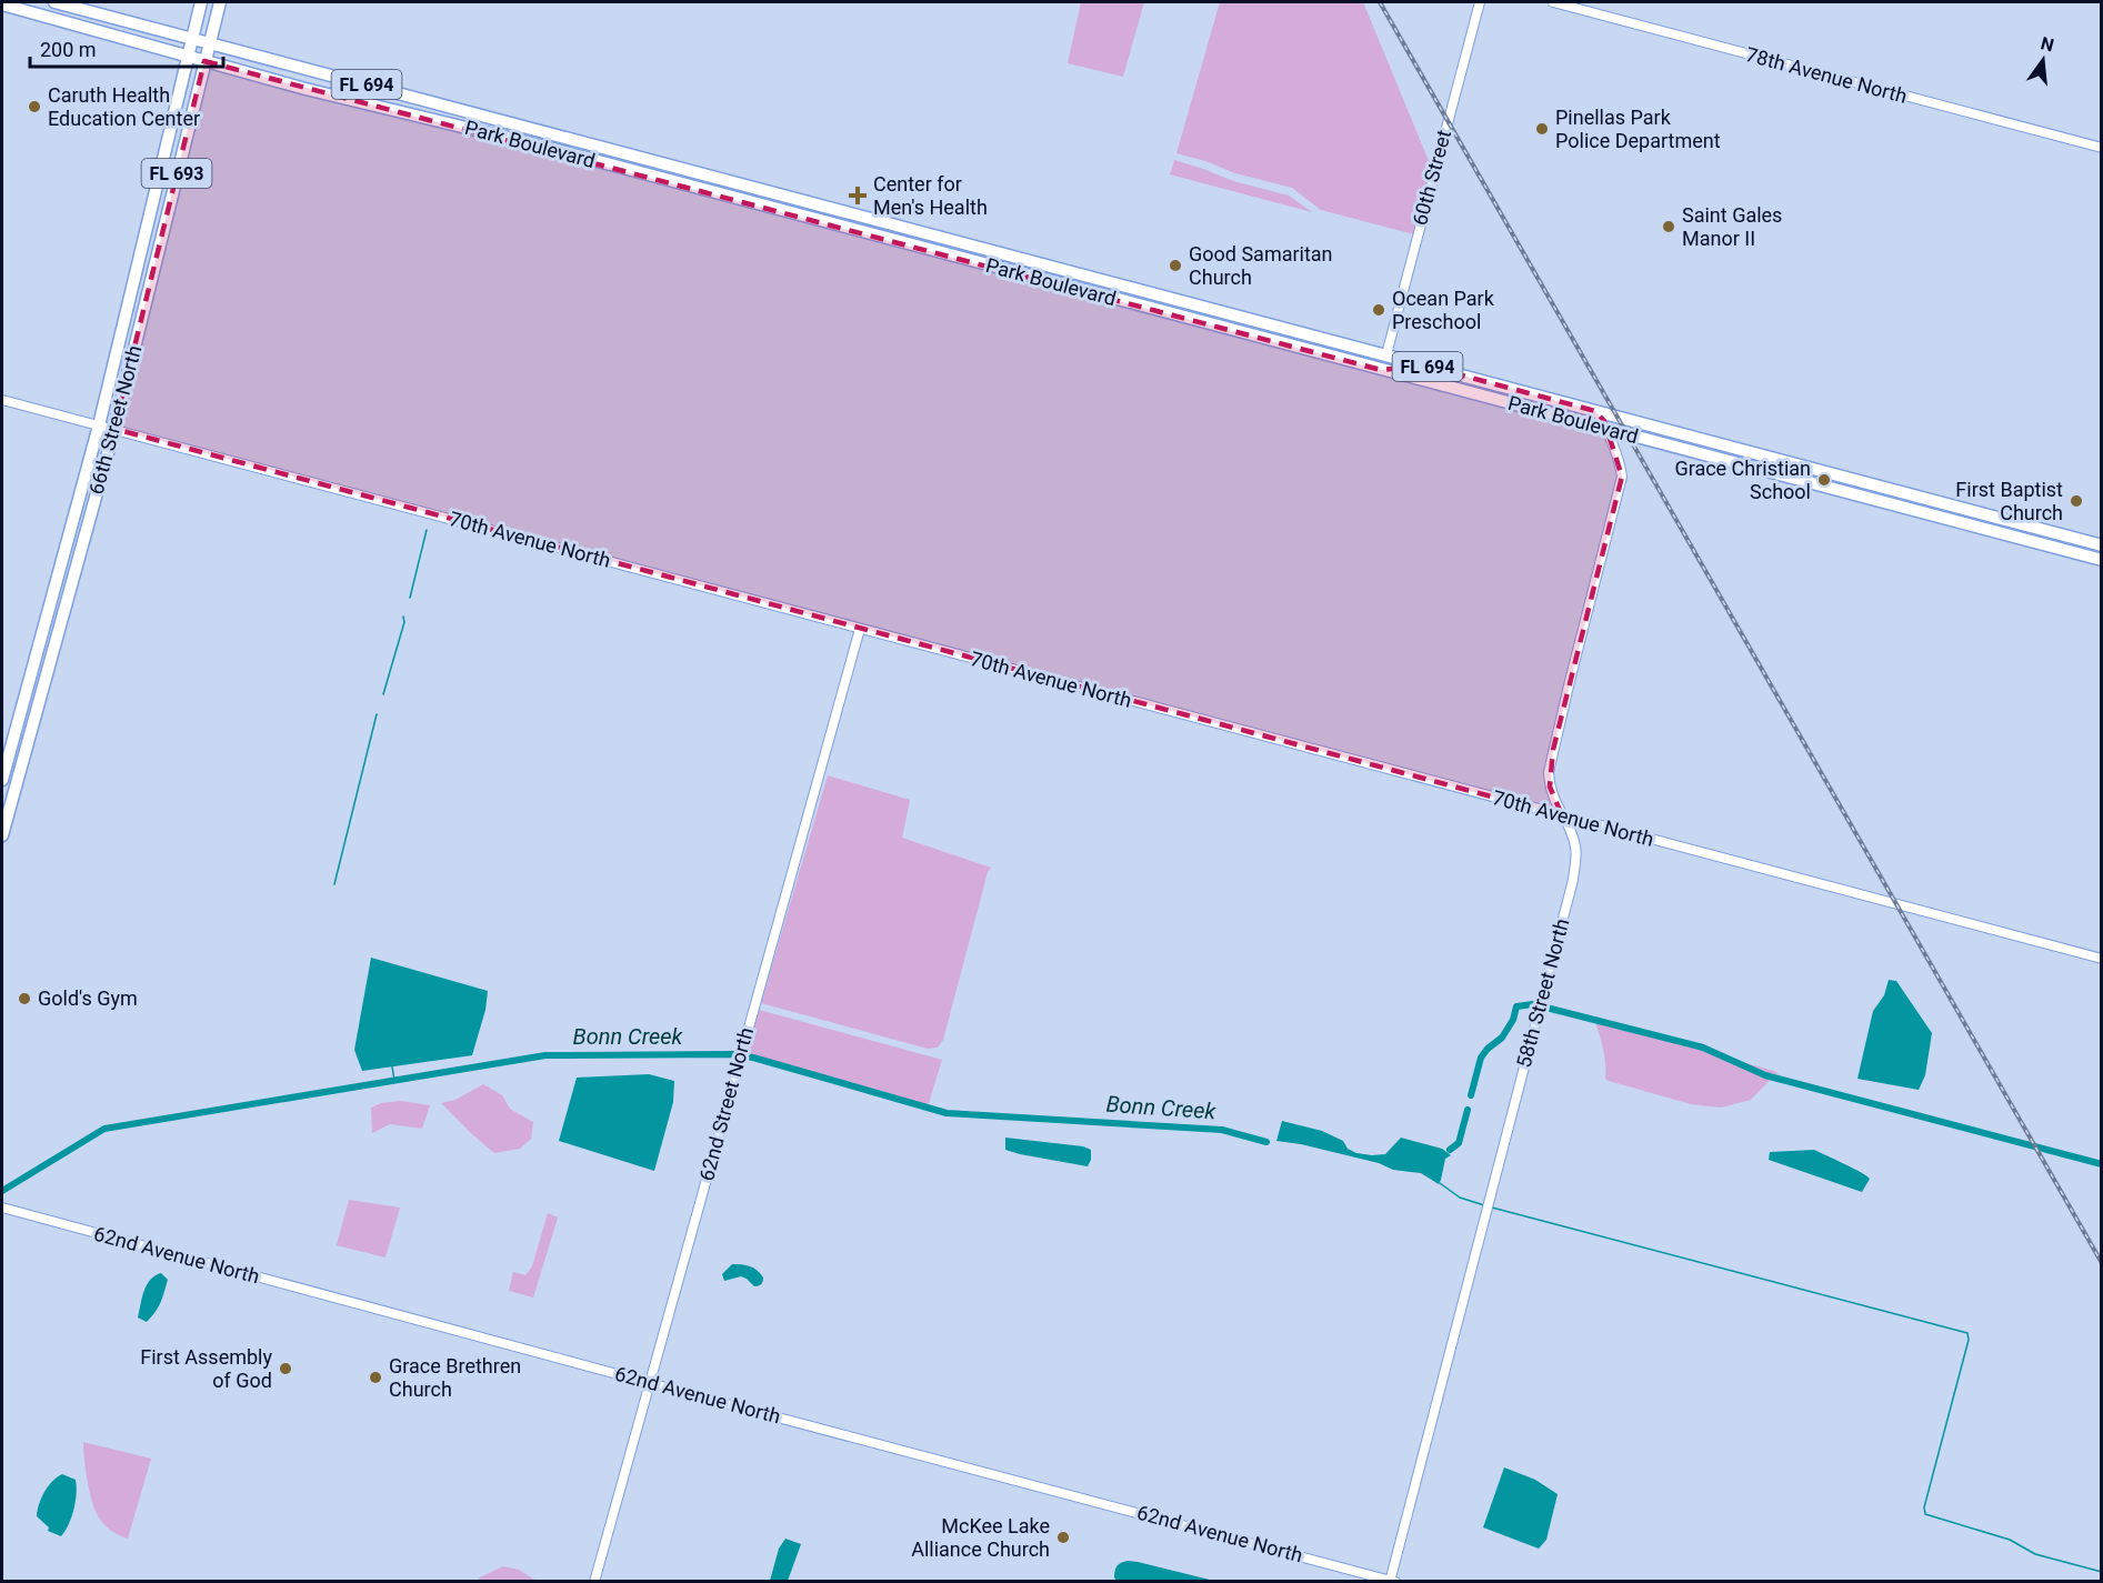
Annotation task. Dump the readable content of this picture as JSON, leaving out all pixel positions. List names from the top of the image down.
{
  "streets": {
    "main road": [
      "FL 694",
      "Park Boulevard",
      "FL 693",
      "66th Street North"
    ],
    "street": [
      "78th Avenue North",
      "60th Street",
      "70th Avenue North",
      "58th Street North",
      "62nd Street North",
      "62nd Avenue North"
    ]
  },
  "crossings": [
    ["Park Boulevard", "60th Street"],
    ["Park Boulevard", "66th Street North"],
    ["Park Boulevard", "58th Street North"],
    ["66th Street North", "70th Avenue North"],
    ["70th Avenue North", "58th Street North"],
    ["70th Avenue North", "62nd Street North"],
    ["58th Street North", "62nd Avenue North"],
    ["62nd Street North", "62nd Avenue North"]
  ],
  "water": ["Bonn Creek"],
  "places": {
    "other": [
      "Caruth Health Education Center",
      "Pinellas Park Police Department",
      "Saint Gales Manor II",
      "Good Samaritan Church",
      "Ocean Park Preschool",
      "Grace Christian School",
      "First Baptist Church",
      "Gold's Gym",
      "First Assembly of God",
      "Grace Brethren Church",
      "McKee Lake Alliance Church"
    ],
    "health": ["Center for Men's Health"]
  },
  "scale_bar": "200 m",
  "north": "top"
}
